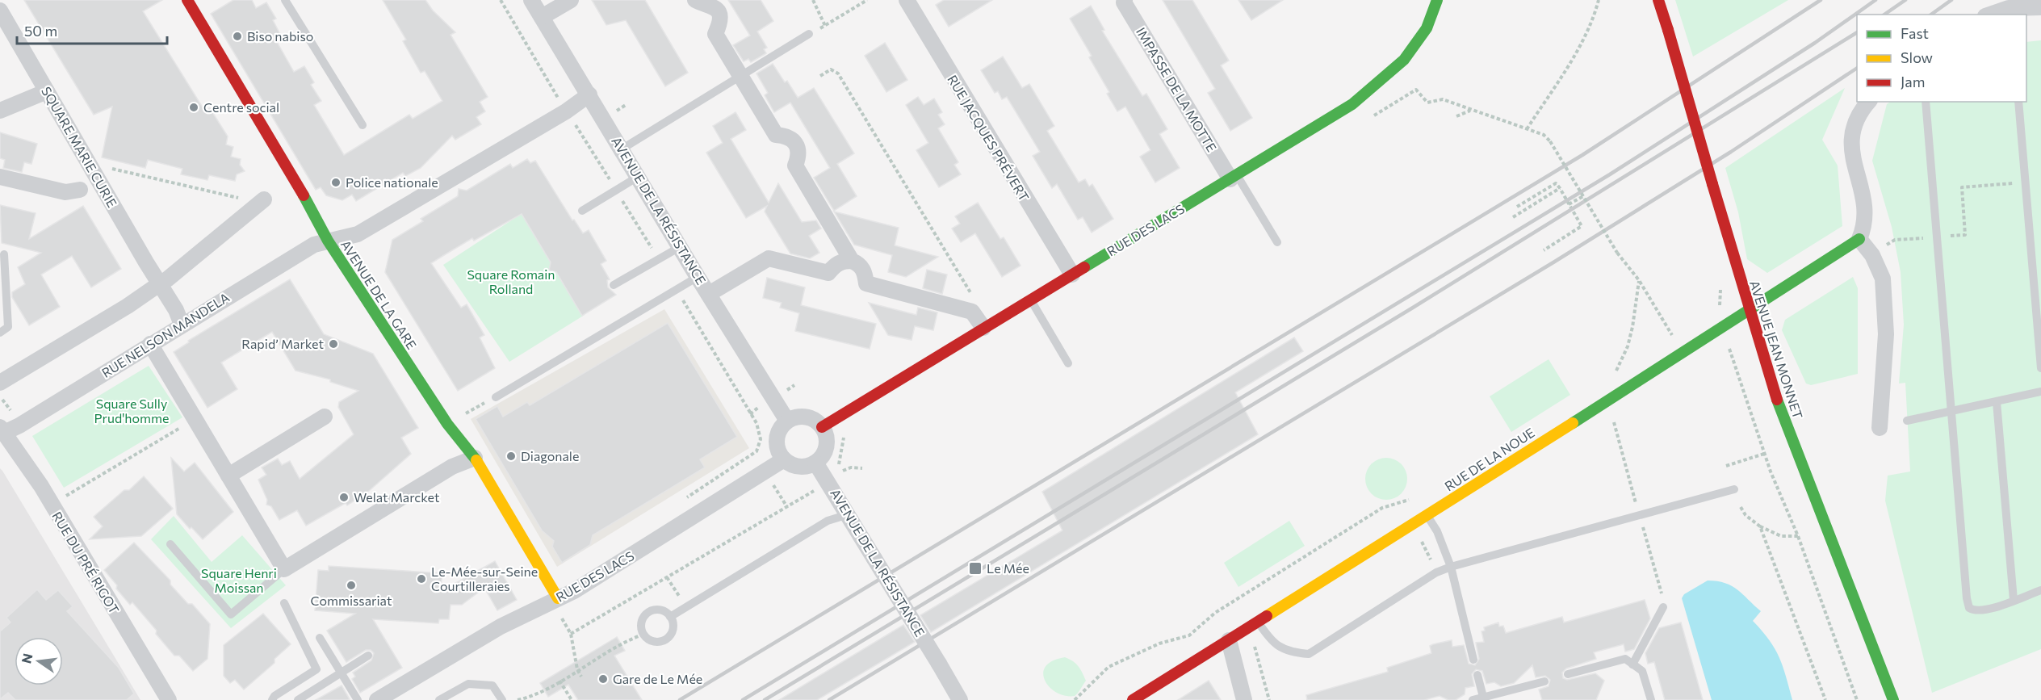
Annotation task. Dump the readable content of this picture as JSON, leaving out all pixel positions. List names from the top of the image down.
{
  "streets": {
    "street": [
      "IMPASSE DE LA MOTTE",
      "RUE JACQUES PRÉVERT",
      "SQUARE MARIE CURIE",
      "AVENUE DE LA RÉSISTANCE",
      "RUE DES LACS",
      "AVENUE DE LA GARE",
      "RUE NELSON MANDELA",
      "AVENUE JEAN MONNET",
      "RUE DE LA NOUE",
      "RUE DU PRÉ RIGOT"
    ]
  },
  "crossings": [
    ["IMPASSE DE LA MOTTE", "RUE DES LACS"],
    ["RUE JACQUES PRÉVERT", "RUE DES LACS"],
    ["SQUARE MARIE CURIE", "RUE NELSON MANDELA"],
    ["AVENUE DE LA RÉSISTANCE", "RUE DES LACS"],
    ["AVENUE DE LA RÉSISTANCE", "RUE NELSON MANDELA"],
    ["RUE DES LACS", "AVENUE DE LA GARE"],
    ["AVENUE DE LA GARE", "RUE NELSON MANDELA"],
    ["RUE NELSON MANDELA", "RUE DU PRÉ RIGOT"],
    ["AVENUE JEAN MONNET", "RUE DE LA NOUE"]
  ],
  "parks": ["Square Romain Rolland", "Square Sully Prud'homme", "Square Henri Moissan"],
  "places": {
    "other": [
      "Biso nabiso",
      "Centre social",
      "Police nationale",
      "Rapid’ Market",
      "Diagonale",
      "Welat Marcket",
      "Le-Mée-sur-Seine Courtilleraies",
      "Commissariat",
      "Gare de Le Mée"
    ],
    "transit": ["Le Mée"]
  },
  "legend": ["Fast", "Slow", "Jam"],
  "scale_bar": "50 m",
  "north": "left"
}
